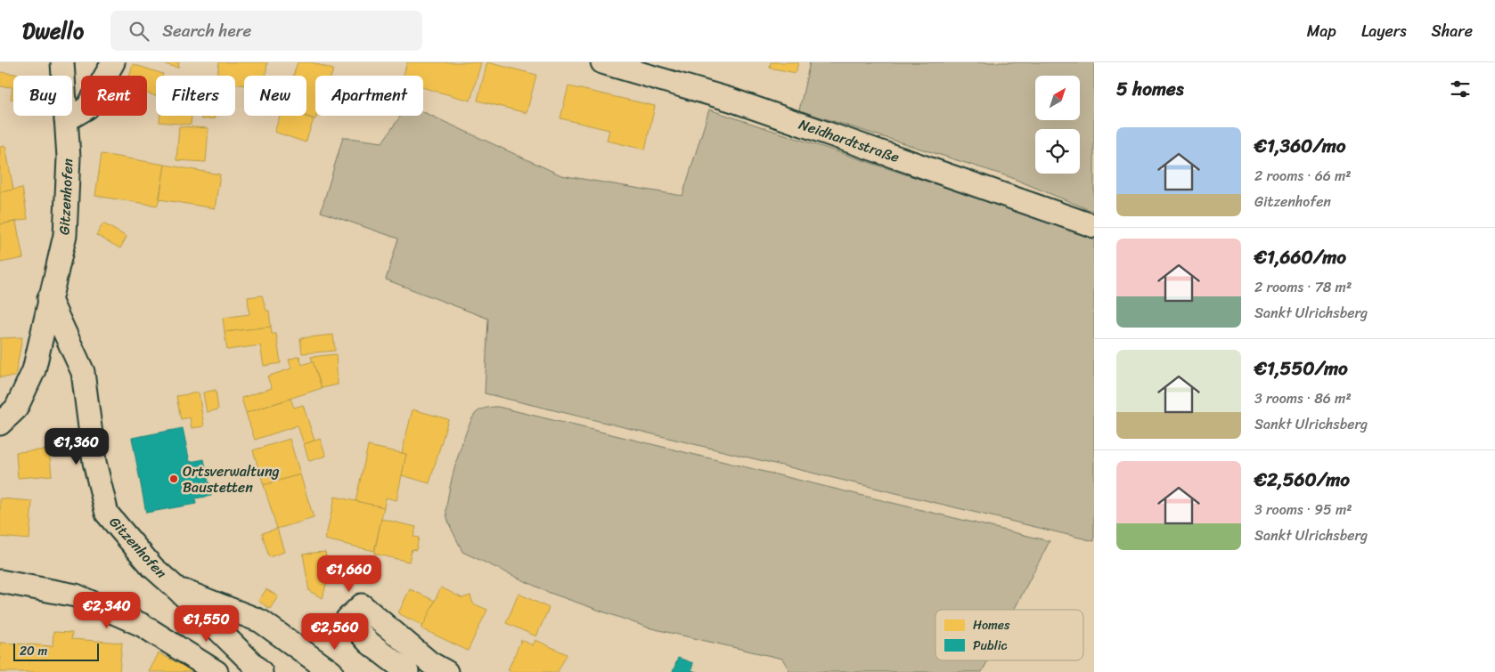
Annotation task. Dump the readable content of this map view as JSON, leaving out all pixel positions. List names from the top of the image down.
{
  "streets": {
    "street": ["Neidhardtstraße", "Gitzenhofen"]
  },
  "places": ["Ortsverwaltung Baustetten"],
  "legend": ["Homes", "Public"],
  "scale_bar": "20 m",
  "north": "top right",
  "page": {
    "header": "Dwello",
    "search": "Search here",
    "nav": ["Map", "Layers", "Share"],
    "heading": "5 homes",
    "chip": [
      "Buy",
      "Rent",
      "Filters",
      "New",
      "Apartment"
    ],
    "list": [
      {
        "name": "€1,360/mo",
        "note": "2 rooms · 66 m² · Gitzenhofen"
      },
      {
        "name": "€1,660/mo",
        "note": "2 rooms · 78 m² · Sankt Ulrichsberg"
      },
      {
        "name": "€1,550/mo",
        "note": "3 rooms · 86 m² · Sankt Ulrichsberg"
      },
      {
        "name": "€2,560/mo",
        "note": "3 rooms · 95 m² · Sankt Ulrichsberg"
      }
    ],
    "price": [
      "€1,360",
      "€1,660",
      "€2,340",
      "€1,550",
      "€2,560"
    ],
    "scale": "20 m"
  }
}
